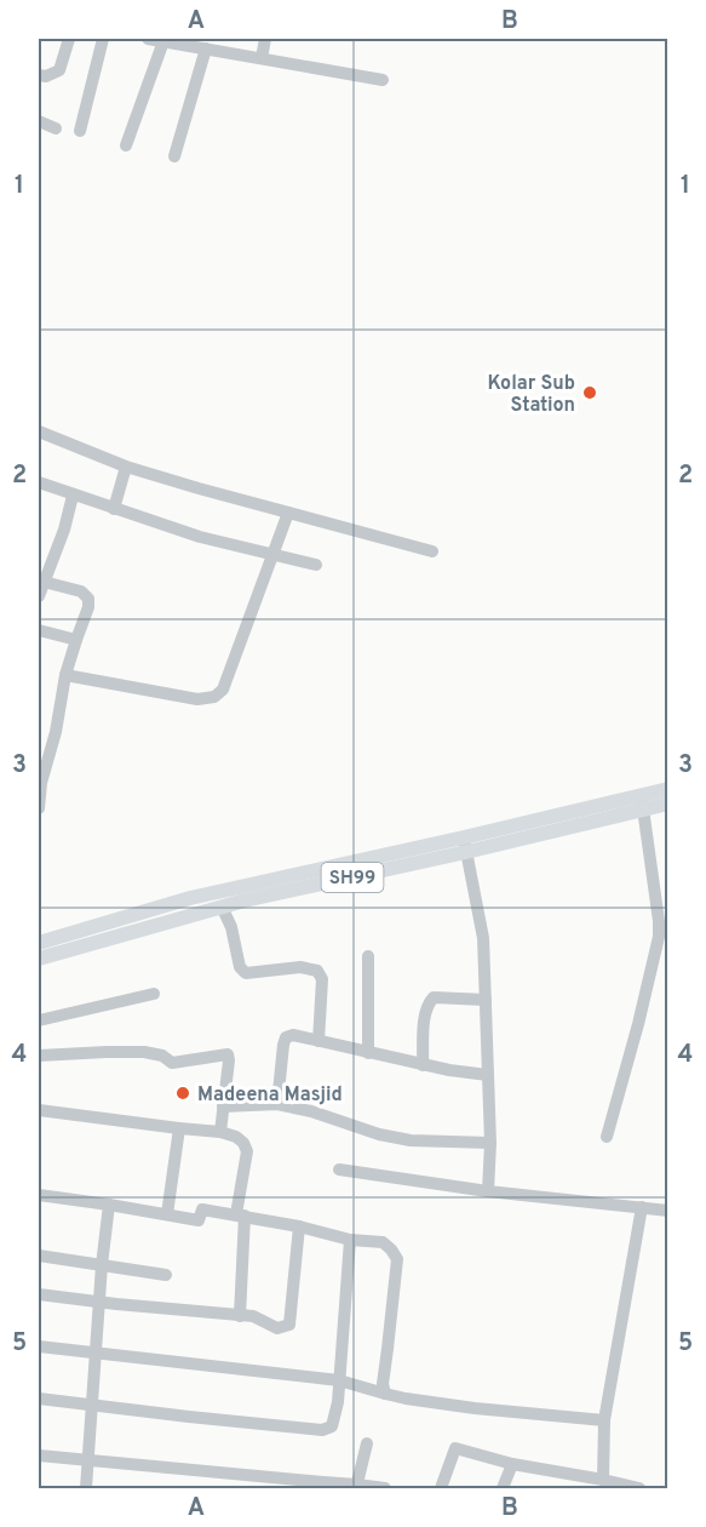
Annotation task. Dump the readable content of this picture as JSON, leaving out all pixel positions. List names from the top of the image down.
{
  "streets": {
    "main road": ["SH99"]
  },
  "places": ["Kolar Sub Station", "Madeena Masjid"],
  "grid": {
    "columns": ["A", "B"],
    "rows": [
      "1",
      "2",
      "3",
      "4",
      "5"
    ]
  }
}
